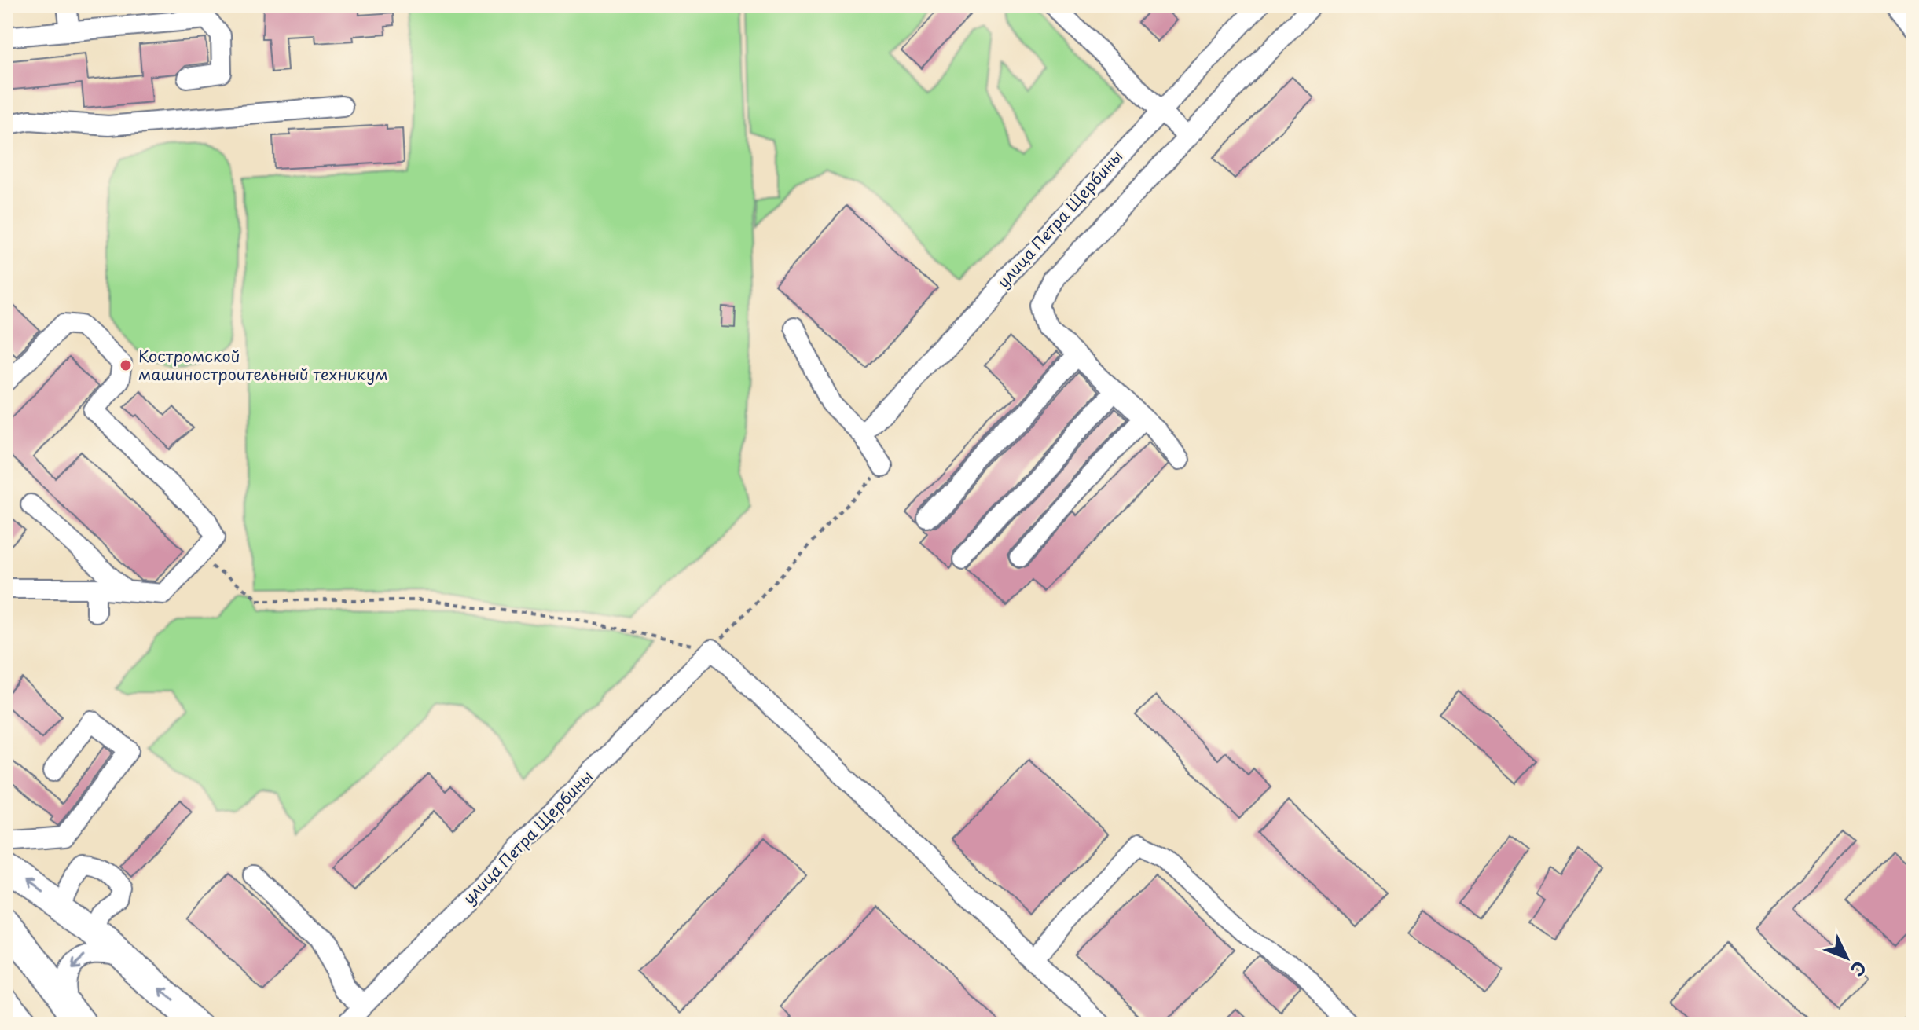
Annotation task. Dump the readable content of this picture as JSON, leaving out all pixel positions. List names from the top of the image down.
{
  "streets": {
    "street": ["улица Петра Щербины"]
  },
  "places": ["Костромской машиностроительный техникум"],
  "north": "bottom right"
}
